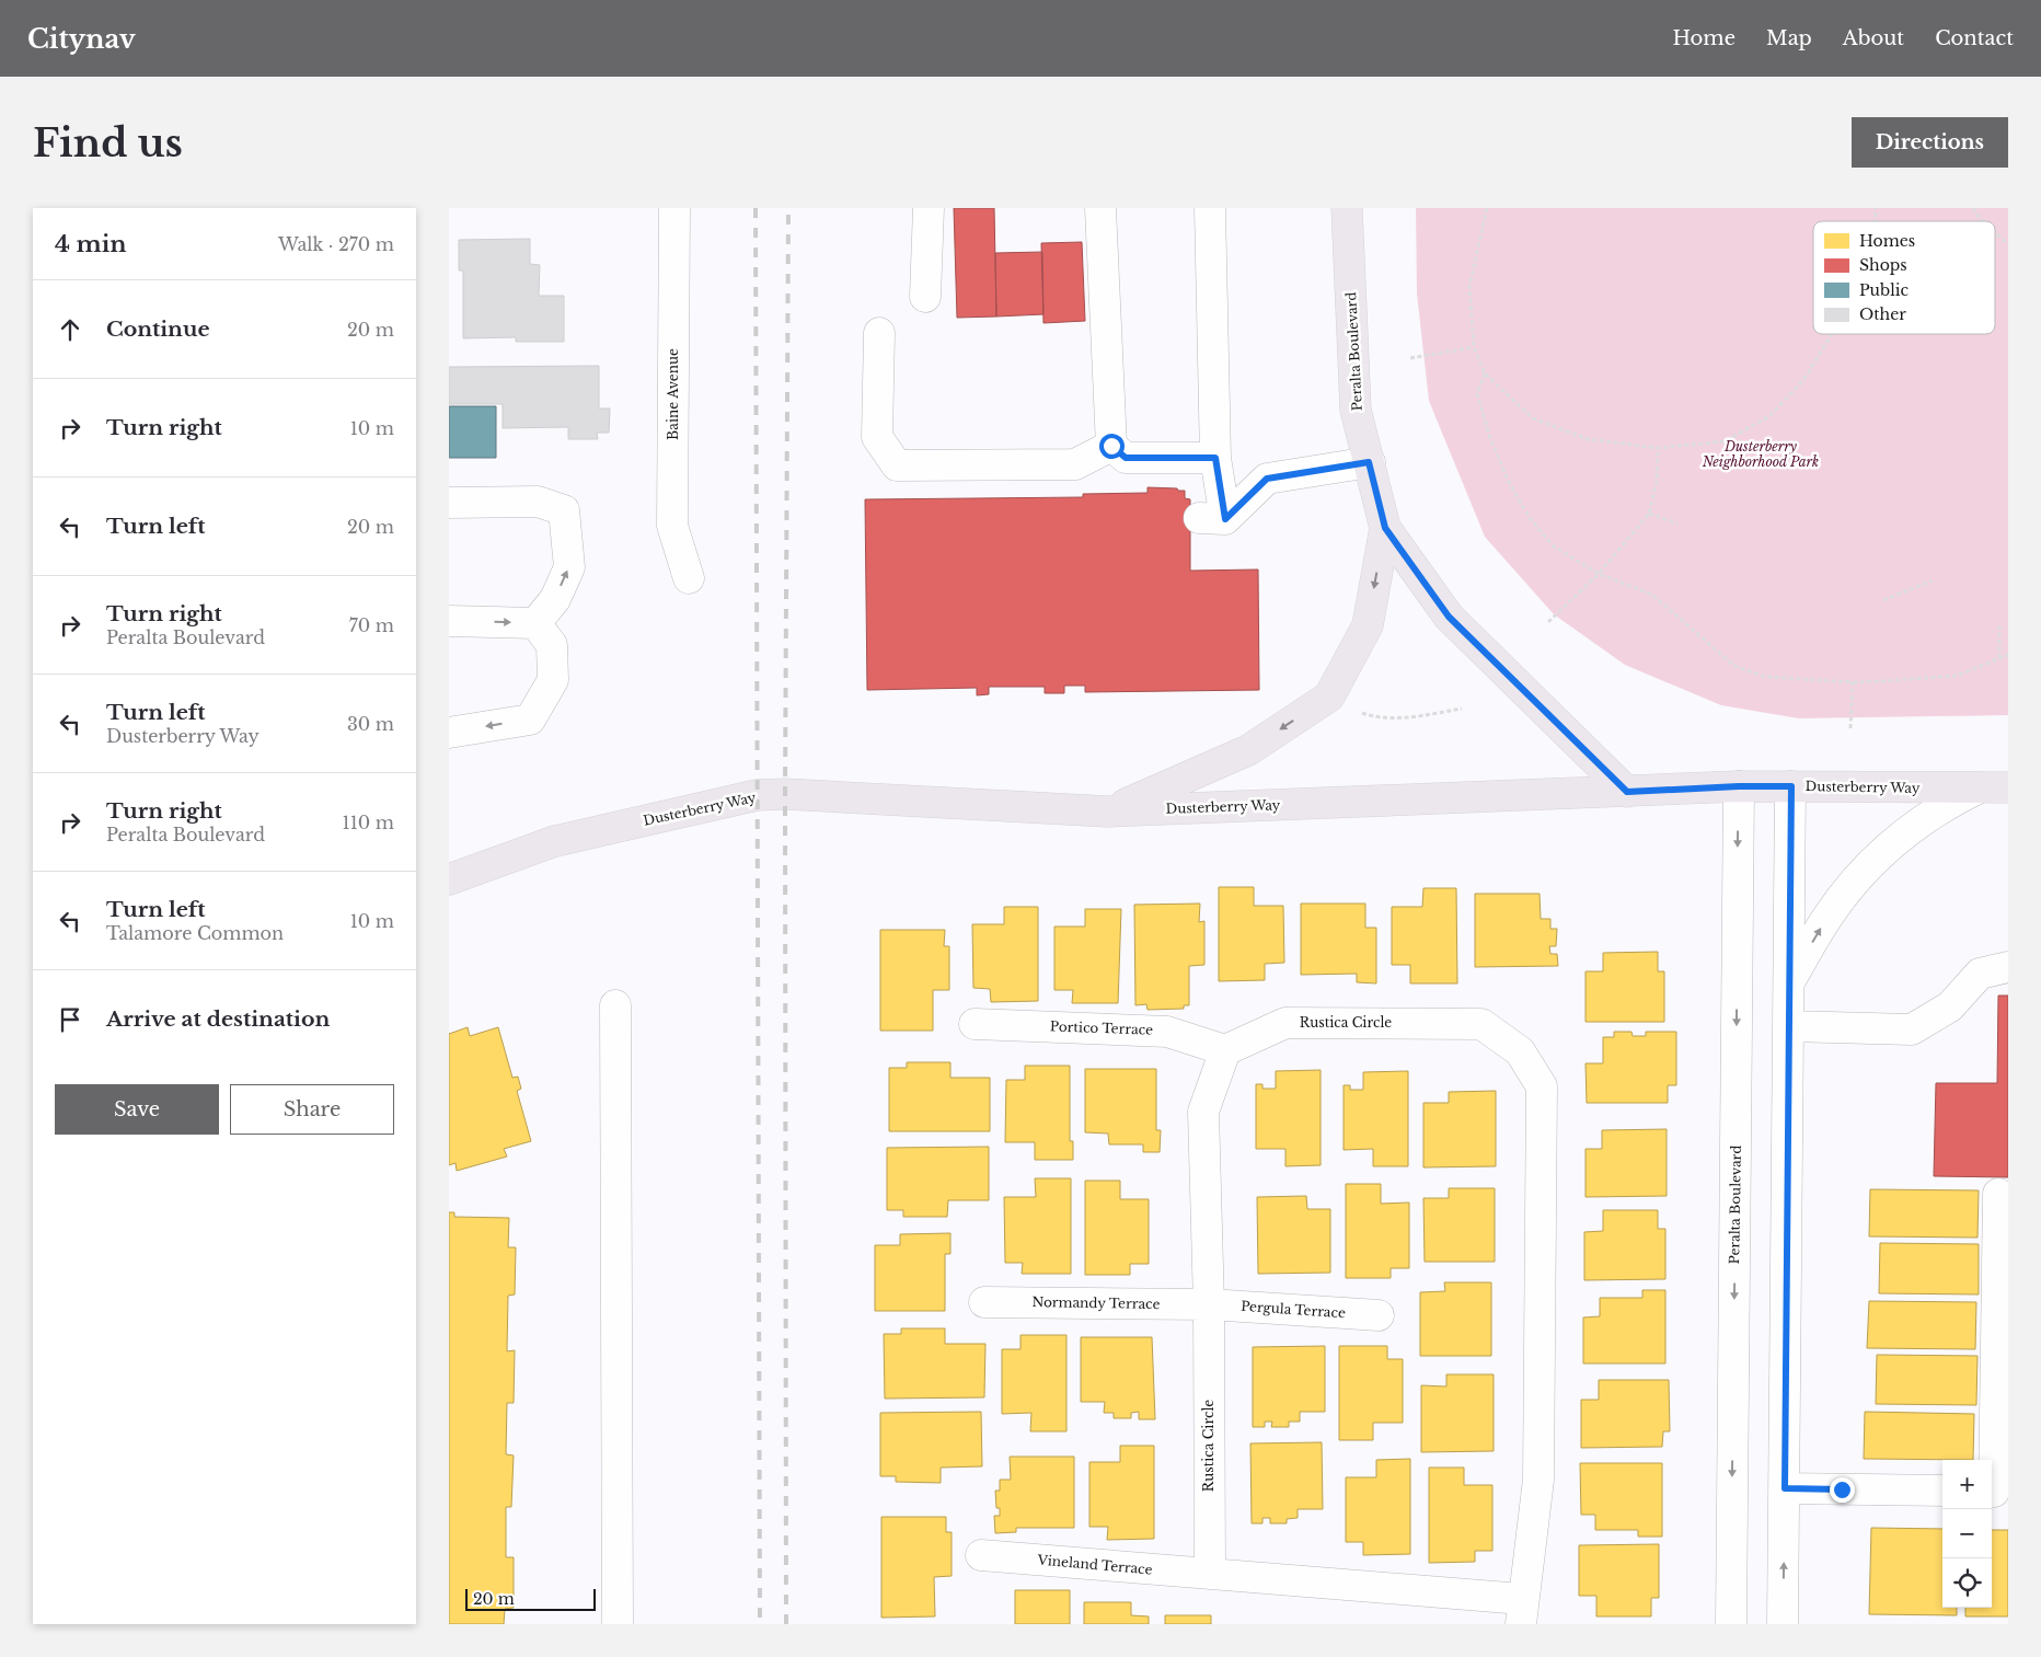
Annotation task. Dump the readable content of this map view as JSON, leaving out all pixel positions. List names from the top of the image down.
{
  "streets": {
    "main road": ["Peralta Boulevard", "Dusterberry Way"],
    "street": [
      "Baine Avenue",
      "Rustica Circle",
      "Portico Terrace",
      "Normandy Terrace",
      "Pergula Terrace",
      "Vineland Terrace"
    ]
  },
  "crossings": [
    ["Peralta Boulevard", "Dusterberry Way"],
    ["Rustica Circle", "Portico Terrace"],
    ["Rustica Circle", "Normandy Terrace"],
    ["Rustica Circle", "Pergula Terrace"],
    ["Rustica Circle", "Vineland Terrace"],
    ["Normandy Terrace", "Pergula Terrace"]
  ],
  "one_way": ["Peralta Boulevard"],
  "parks": ["Dusterberry Neighborhood Park"],
  "legend": [
    "Homes",
    "Shops",
    "Public",
    "Other"
  ],
  "scale_bar": "20 m",
  "page": {
    "header": "Citynav",
    "nav": [
      "Home",
      "Map",
      "About",
      "Contact"
    ],
    "buttons": [
      "Directions",
      ["Save", "Share"]
    ],
    "title": "Find us",
    "heading": ["4 min", "Walk · 270 m"],
    "list": [
      ["Continue", "20 m"],
      ["Turn right", "10 m"],
      ["Turn left", "20 m"],
      ["Turn right", "Peralta Boulevard", "70 m"],
      ["Turn left", "Dusterberry Way", "30 m"],
      ["Turn right", "Peralta Boulevard", "110 m"],
      ["Turn left", "Talamore Common", "10 m"],
      "Arrive at destination"
    ],
    "map_buttons": ["+", "−"],
    "scale": "20 m"
  }
}
